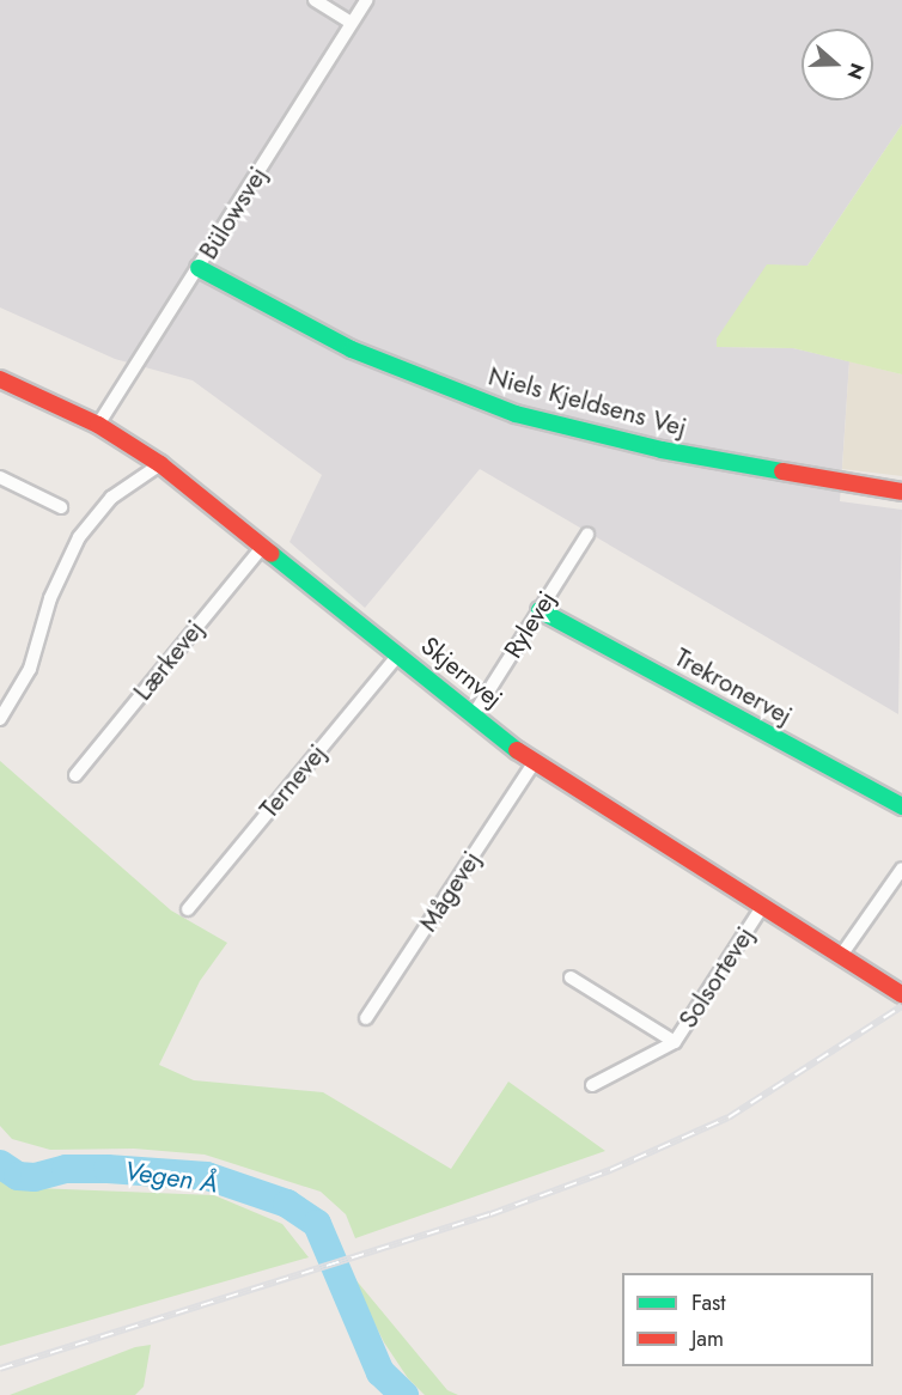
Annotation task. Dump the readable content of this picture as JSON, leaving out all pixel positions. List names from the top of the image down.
{
  "streets": {
    "street": [
      "Bülowsvej",
      "Niels Kjeldsens Vej",
      "Rylevej",
      "Lærkevej",
      "Skjernvej",
      "Trekronervej",
      "Ternevej",
      "Mågevej",
      "Solsortevej"
    ]
  },
  "crossings": [
    ["Bülowsvej", "Niels Kjeldsens Vej"],
    ["Bülowsvej", "Skjernvej"],
    ["Rylevej", "Skjernvej"],
    ["Rylevej", "Trekronervej"],
    ["Lærkevej", "Skjernvej"],
    ["Skjernvej", "Ternevej"],
    ["Skjernvej", "Mågevej"],
    ["Skjernvej", "Solsortevej"]
  ],
  "water": ["Vegen Å"],
  "legend": ["Fast", "Jam"],
  "north": "right"
}
